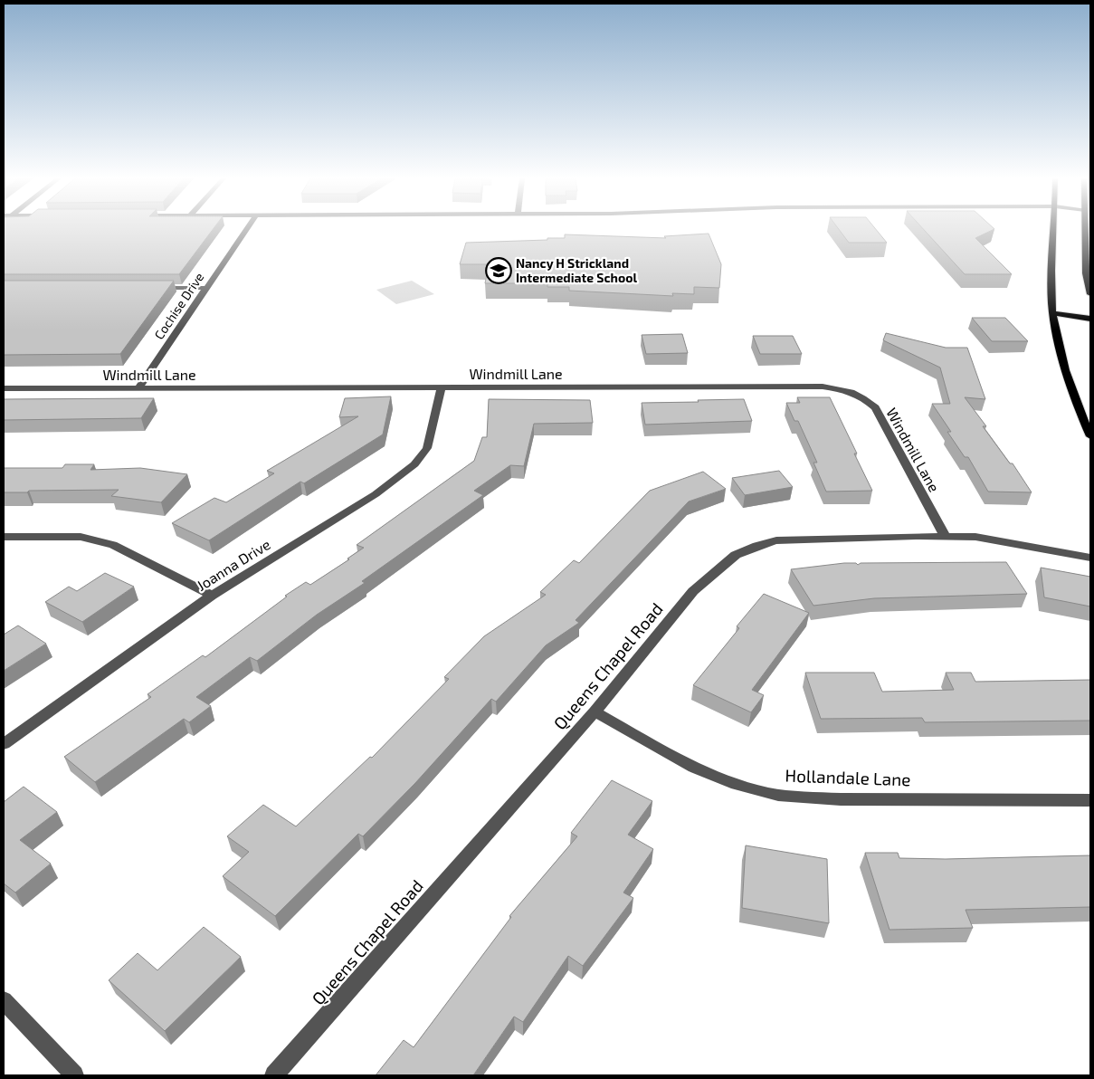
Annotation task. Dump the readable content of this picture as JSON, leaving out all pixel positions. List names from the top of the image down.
{
  "streets": {
    "street": [
      "Cochise Drive",
      "Windmill Lane",
      "Joanna Drive",
      "Queens Chapel Road",
      "Hollandale Lane"
    ]
  },
  "crossings": [
    ["Cochise Drive", "Windmill Lane"],
    ["Windmill Lane", "Joanna Drive"],
    ["Windmill Lane", "Queens Chapel Road"],
    ["Queens Chapel Road", "Hollandale Lane"]
  ],
  "places": {
    "school or university": ["Nancy H Strickland Intermediate School"]
  }
}
